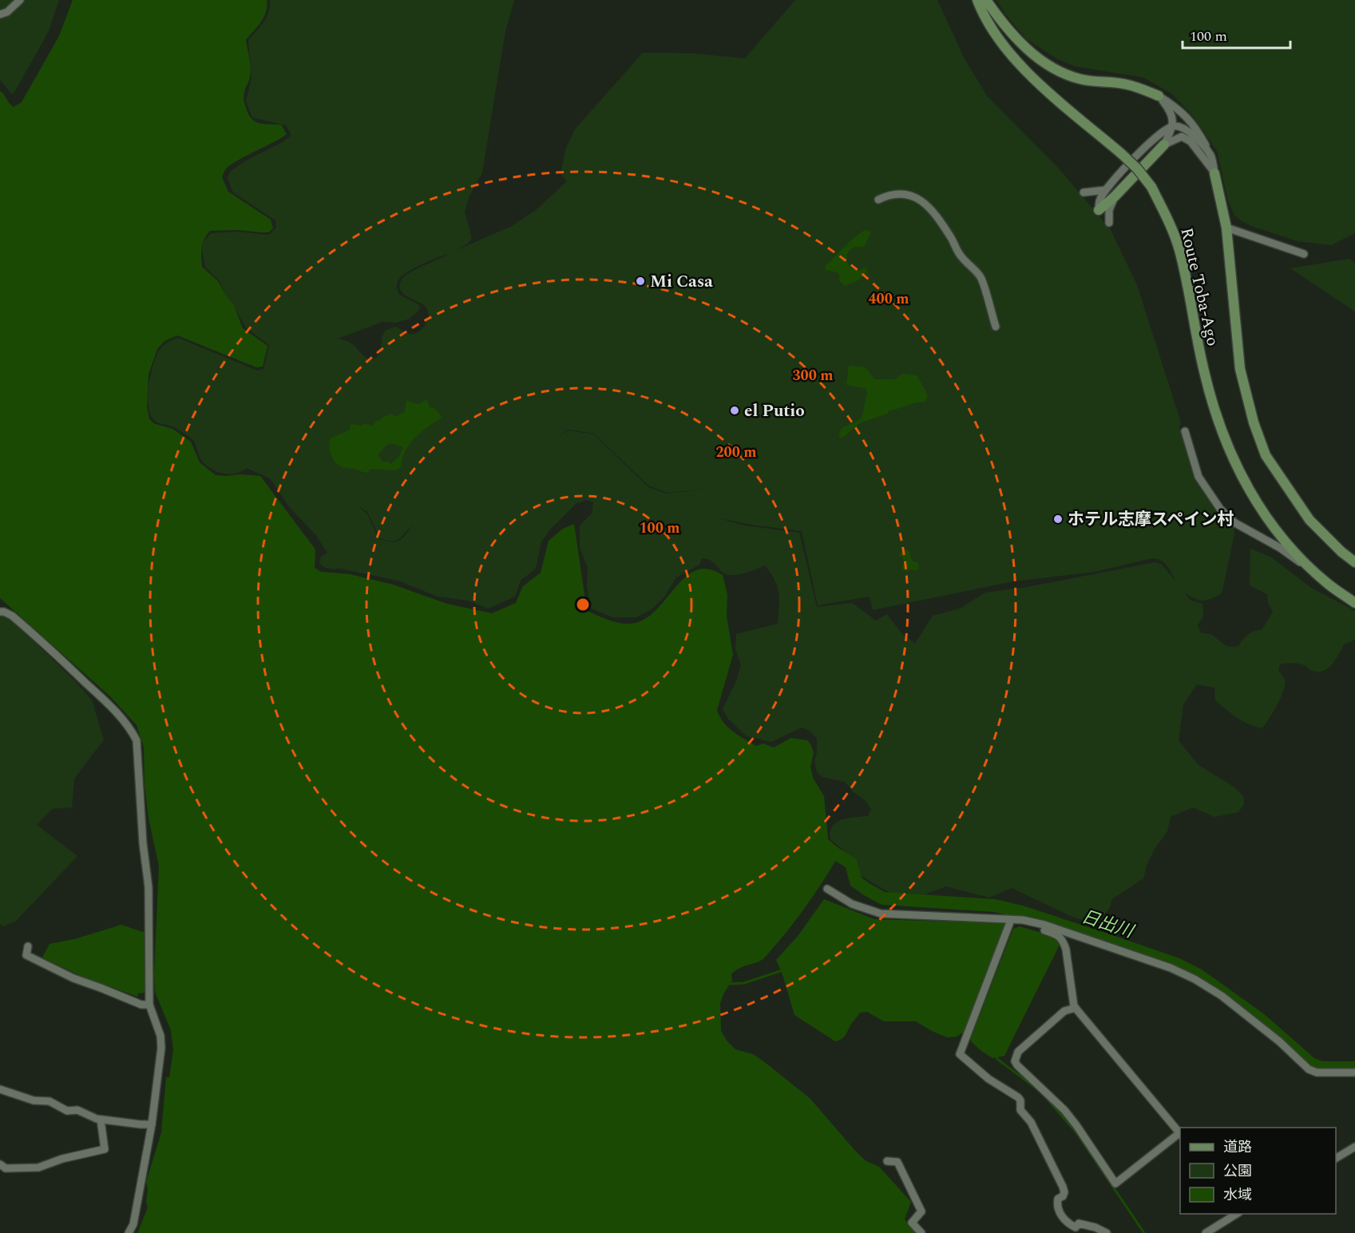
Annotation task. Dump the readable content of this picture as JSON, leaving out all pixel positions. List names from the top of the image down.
{
  "streets": {
    "main road": ["Route Toba-Ago"]
  },
  "water": ["日出川"],
  "places": ["Mi Casa", "el Putio", "ホテル志摩スペイン村"],
  "legend": ["道路", "公園", "水域"],
  "scale_bar": "100 m",
  "rings": [
    "400 m",
    "300 m",
    "200 m",
    "100 m"
  ]
}
